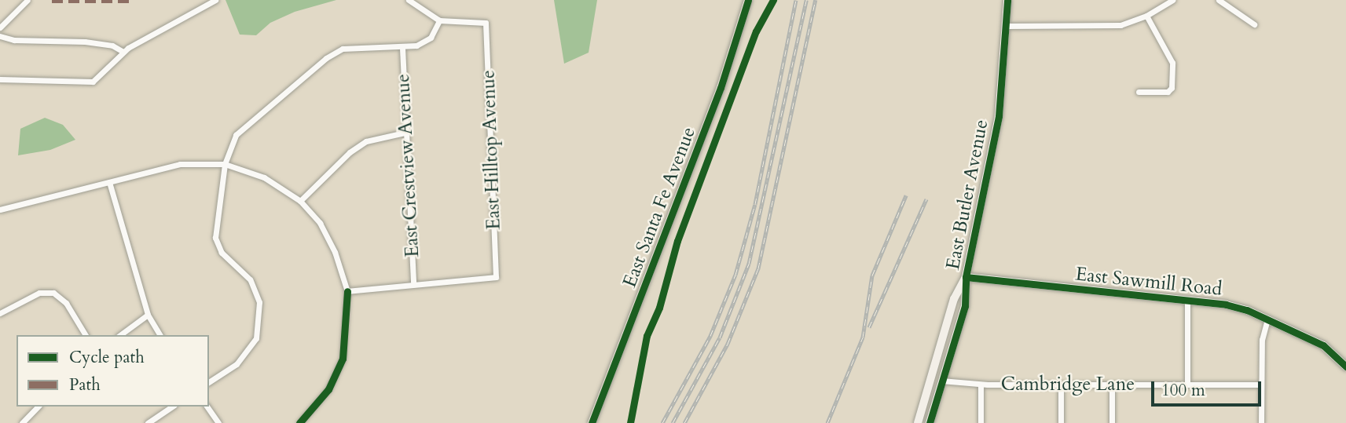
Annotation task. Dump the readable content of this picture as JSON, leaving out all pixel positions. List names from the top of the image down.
{
  "streets": {
    "main road": ["East Butler Avenue", "East Santa Fe Avenue", "East Sawmill Road"],
    "street": ["East Hilltop Avenue", "East Crestview Avenue", "Cambridge Lane"]
  },
  "crossings": [
    ["East Hilltop Avenue", "East Crestview Avenue"],
    ["East Butler Avenue", "East Sawmill Road"],
    ["East Butler Avenue", "Cambridge Lane"]
  ],
  "legend": ["Cycle path", "Path"],
  "scale_bar": "100 m"
}
